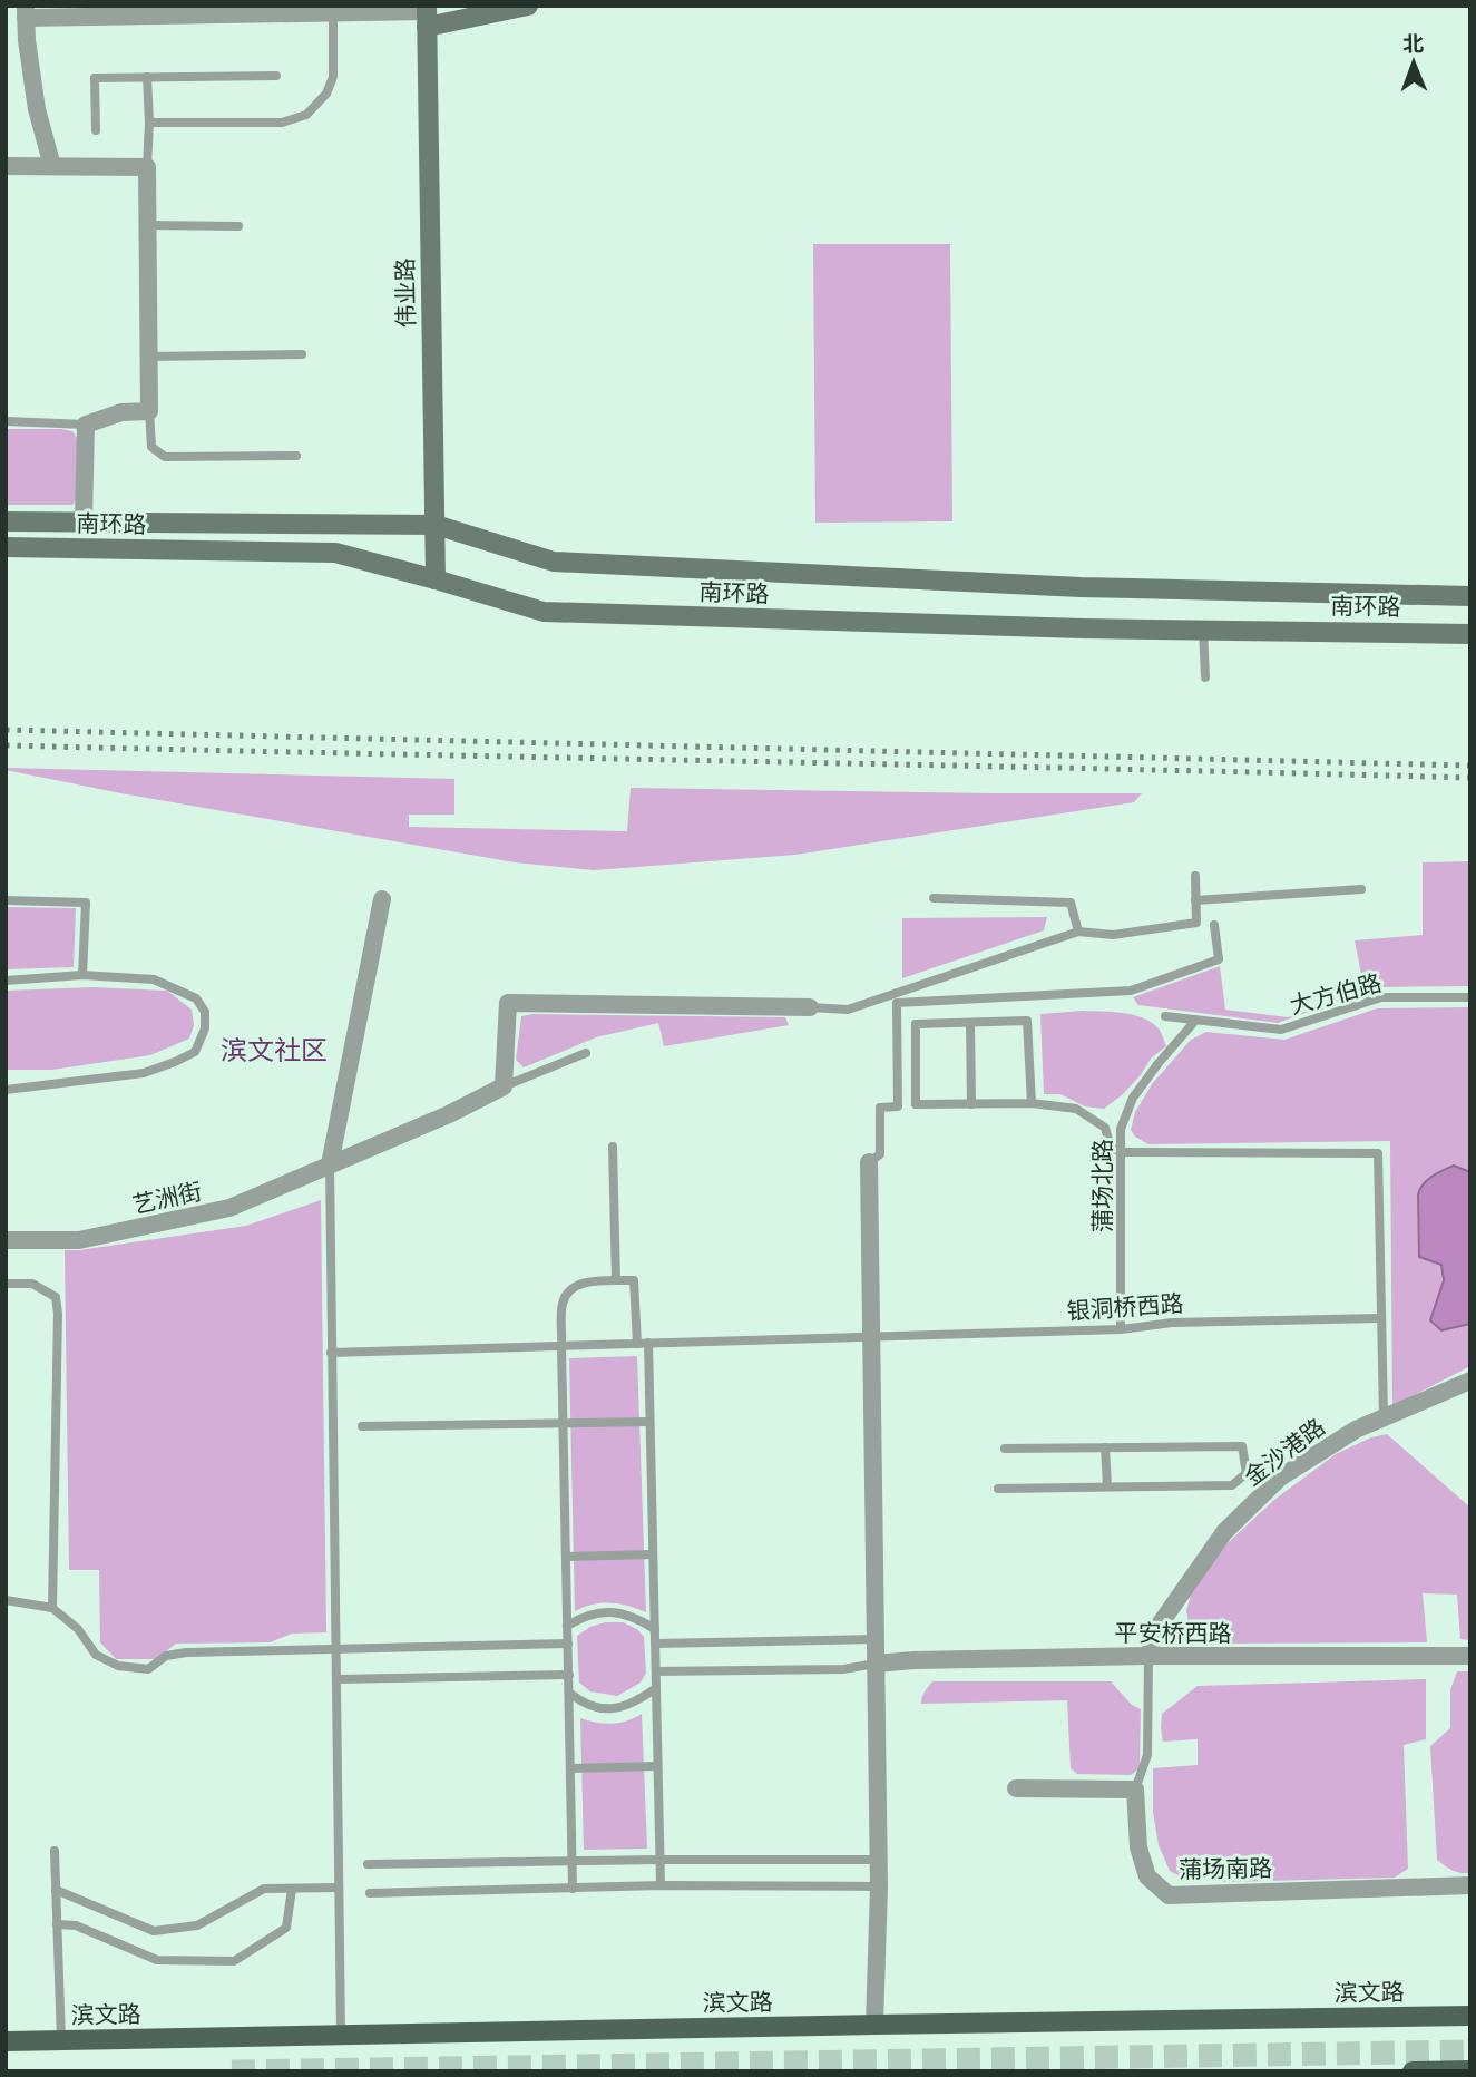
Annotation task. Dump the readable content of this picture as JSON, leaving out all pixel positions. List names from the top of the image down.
{
  "streets": {
    "main road": ["伟业路", "南环路", "滨文路"],
    "street": [
      "艺洲街",
      "金沙港路",
      "平安桥西路",
      "蒲场南路"
    ],
    "lane": ["大方伯路", "蒲场北路", "银洞桥西路"]
  },
  "crossings": [
    ["伟业路", "南环路"],
    ["大方伯路", "蒲场北路"],
    ["蒲场北路", "银洞桥西路"],
    ["金沙港路", "平安桥西路"]
  ],
  "districts": ["滨文社区"],
  "north": "top"
}
